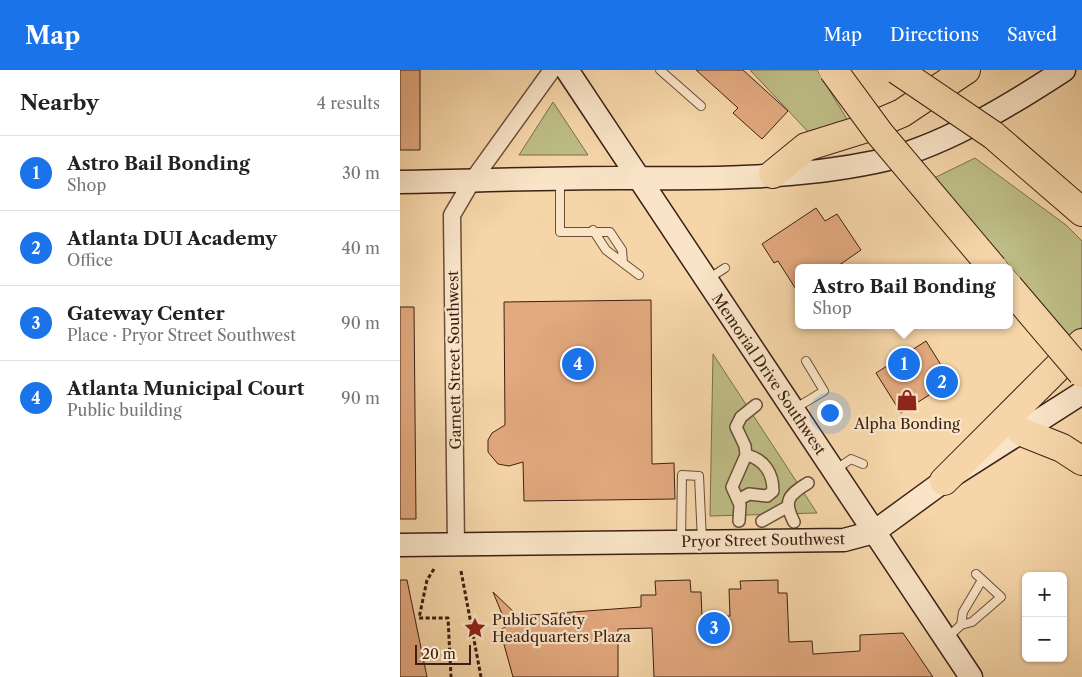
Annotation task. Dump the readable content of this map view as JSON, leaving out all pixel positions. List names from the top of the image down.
{
  "streets": {
    "main road": ["Memorial Drive Southwest", "Pryor Street Southwest"],
    "street": ["Garnett Street Southwest"]
  },
  "crossings": [
    ["Garnett Street Southwest", "Pryor Street Southwest"],
    ["Memorial Drive Southwest", "Pryor Street Southwest"]
  ],
  "places": {
    "shop": ["Alpha Bonding"],
    "place": ["Public Safety Headquarters Plaza"]
  },
  "scale_bar": "20 m",
  "page": {
    "header": "Map",
    "nav": ["Map", "Directions", "Saved"],
    "heading": ["Nearby", "4 results"],
    "list": [
      {
        "mark": "1",
        "name": "Astro Bail Bonding",
        "note": "Shop",
        "value": "30 m"
      },
      {
        "mark": "2",
        "name": "Atlanta DUI Academy",
        "note": "Office",
        "value": "40 m"
      },
      {
        "mark": "3",
        "name": "Gateway Center",
        "note": "Place · Pryor Street Southwest",
        "value": "90 m"
      },
      {
        "mark": "4",
        "name": "Atlanta Municipal Court",
        "note": "Public building",
        "value": "90 m"
      }
    ],
    "popup": ["Astro Bail Bonding", "Shop"],
    "pins": [
      "1",
      "4",
      "2",
      "3"
    ],
    "map_buttons": ["+", "−"],
    "scale": "20 m"
  }
}
